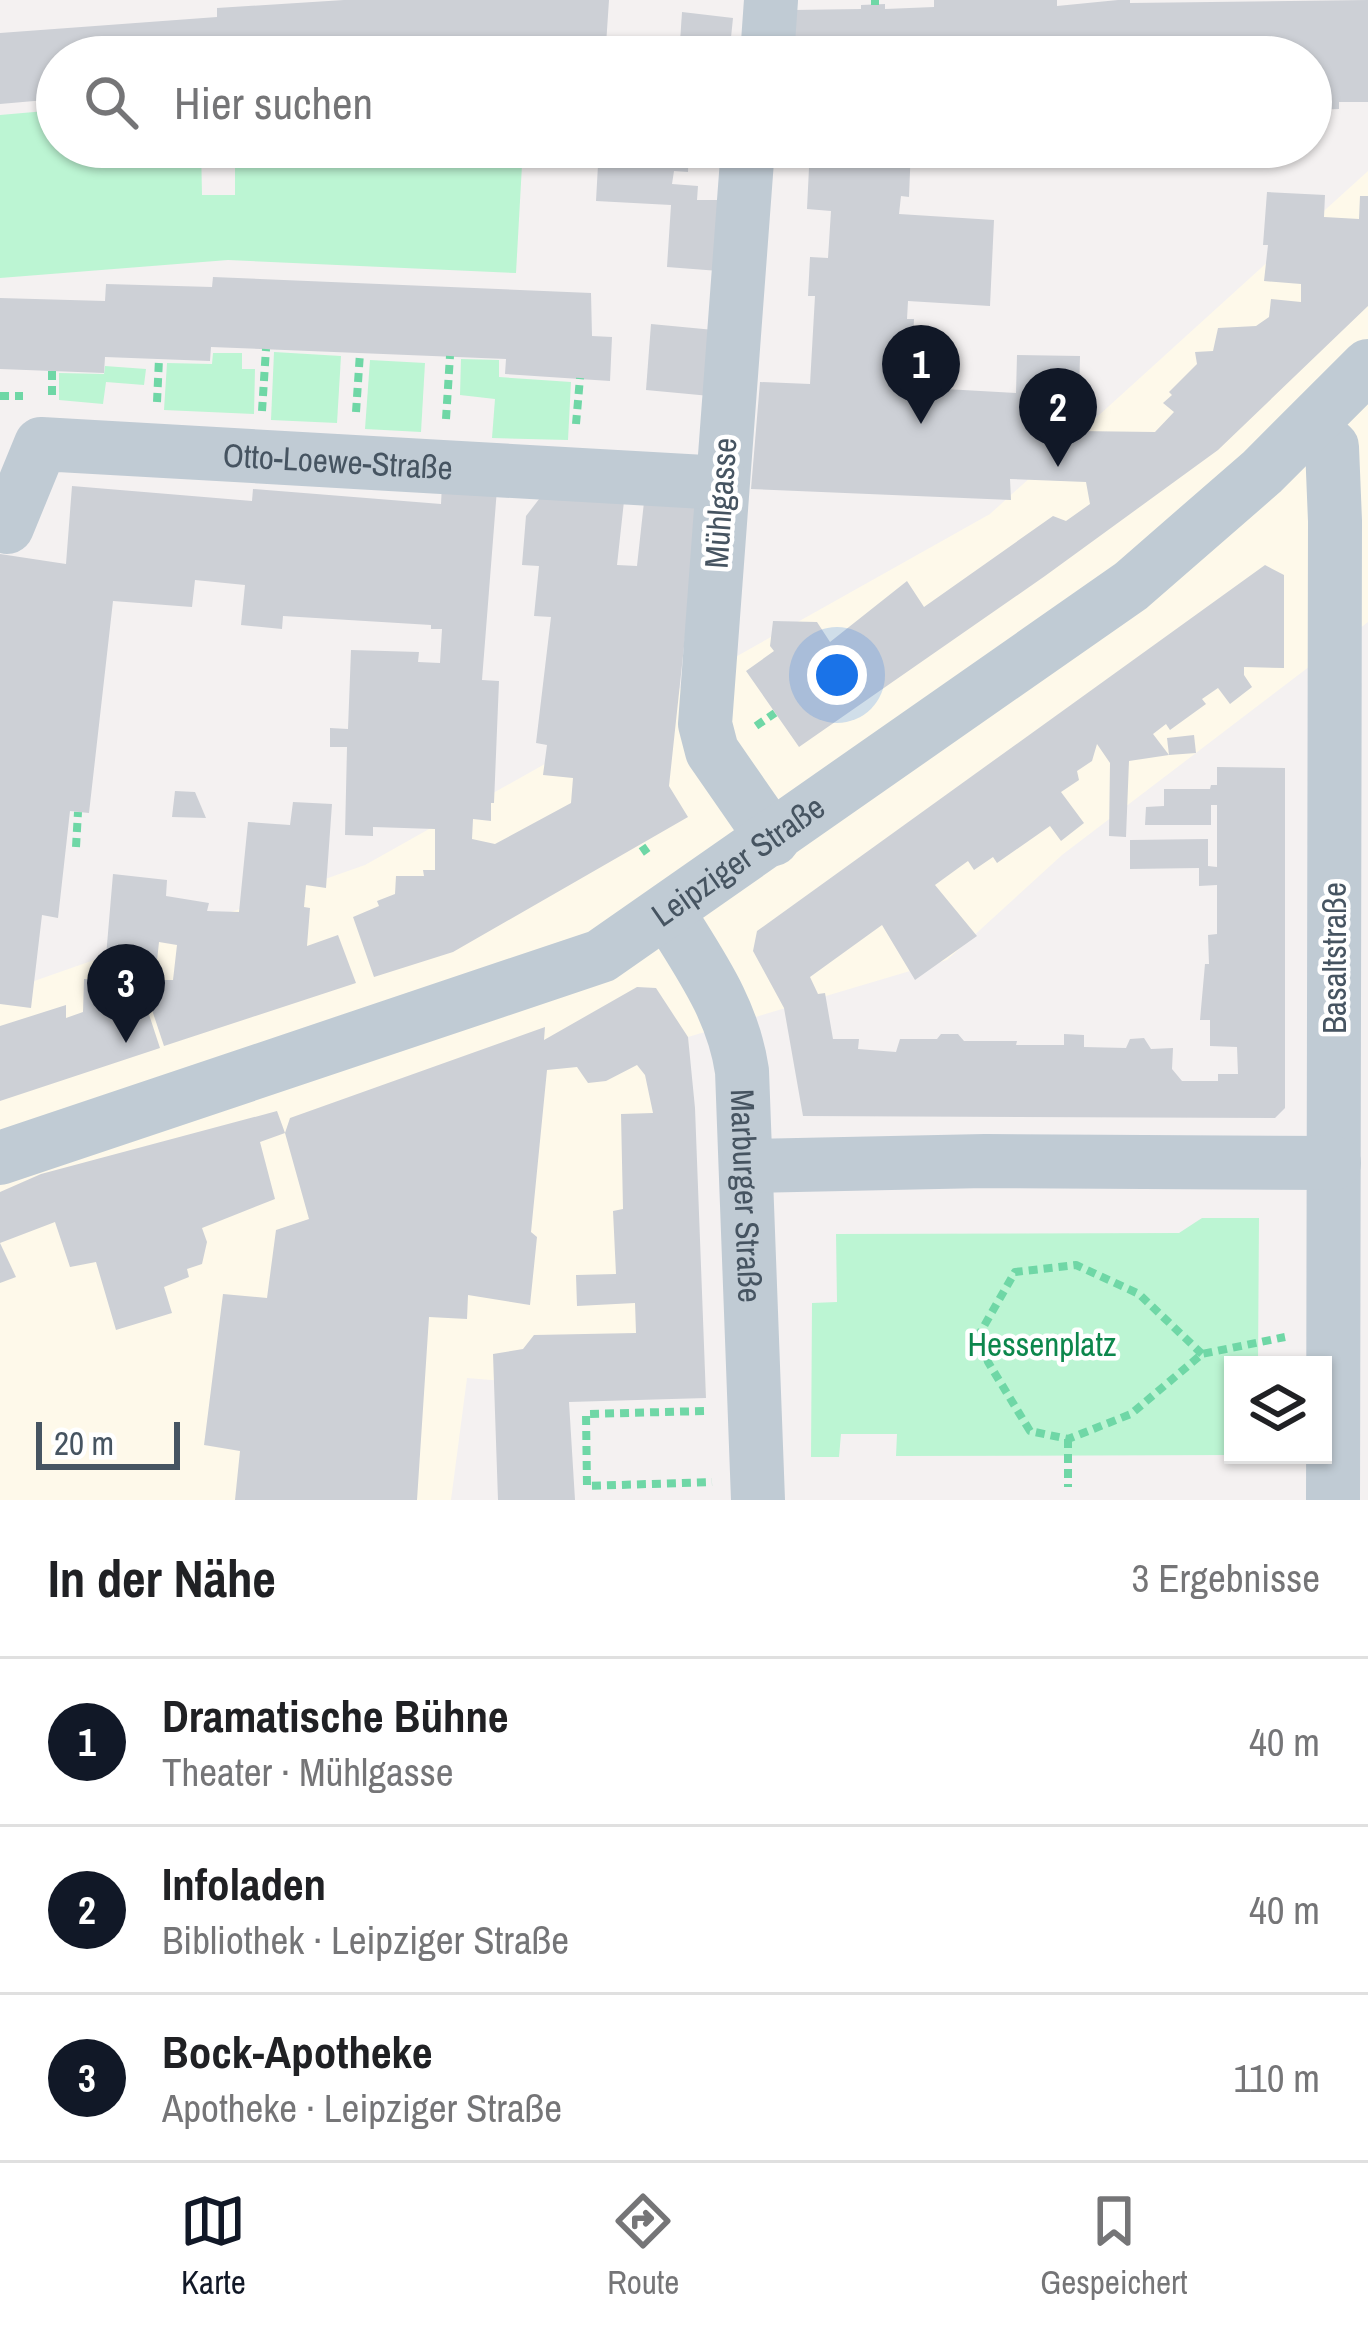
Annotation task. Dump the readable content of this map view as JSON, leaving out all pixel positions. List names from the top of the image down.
{
  "streets": {
    "street": [
      "Otto-Loewe-Straße",
      "Mühlgasse",
      "Leipziger Straße",
      "Basaltstraße",
      "Marburger Straße"
    ]
  },
  "crossings": [
    ["Otto-Loewe-Straße", "Mühlgasse"],
    ["Mühlgasse", "Leipziger Straße"],
    ["Leipziger Straße", "Basaltstraße"],
    ["Leipziger Straße", "Marburger Straße"]
  ],
  "parks": ["Hessenplatz"],
  "scale_bar": "20 m",
  "page": {
    "search": "Hier suchen",
    "pins": ["1", "2", "3"],
    "scale": "20 m",
    "heading": ["In der Nähe", "3 Ergebnisse"],
    "list": [
      {
        "mark": "1",
        "name": "Dramatische Bühne",
        "note": "Theater · Mühlgasse",
        "value": "40 m"
      },
      {
        "mark": "2",
        "name": "Infoladen",
        "note": "Bibliothek · Leipziger Straße",
        "value": "40 m"
      },
      {
        "mark": "3",
        "name": "Bock-Apotheke",
        "note": "Apotheke · Leipziger Straße",
        "value": "110 m"
      }
    ],
    "nav": ["Karte", "Route", "Gespeichert"]
  }
}
